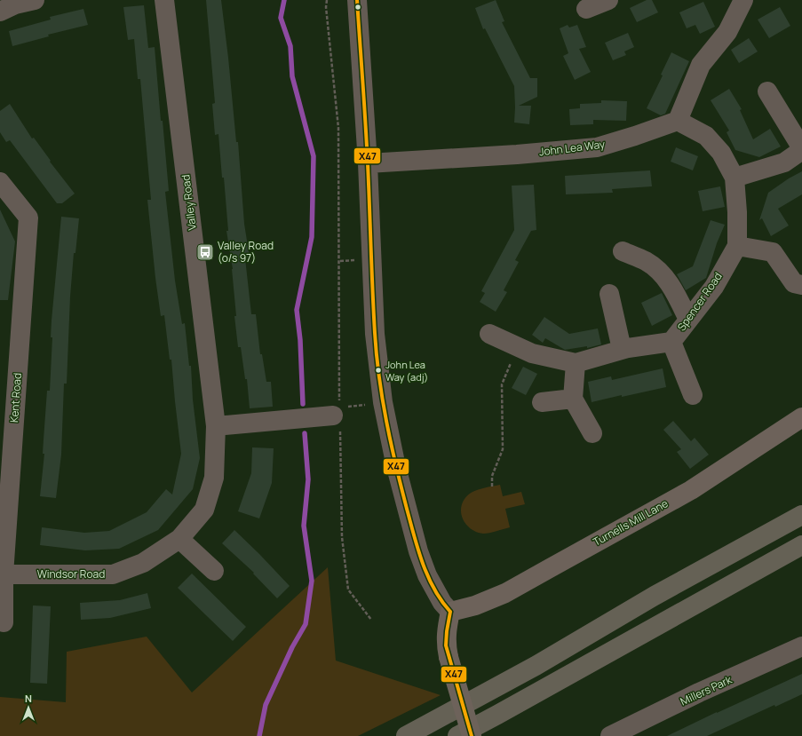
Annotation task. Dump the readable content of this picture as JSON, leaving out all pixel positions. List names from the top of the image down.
{
  "streets": {
    "main road": ["Turnells Mill Lane"],
    "street": [
      "John Lea Way",
      "Valley Road",
      "Spencer Road",
      "Kent Road",
      "Windsor Road",
      "Millers Park"
    ]
  },
  "crossings": [
    ["Valley Road", "Windsor Road"],
    ["Kent Road", "Windsor Road"]
  ],
  "places": {
    "bus stop": ["Valley Road (o/s 97)"],
    "other": ["John Lea Way (adj)"]
  },
  "lines": ["transit line X47"],
  "north": "top"
}
